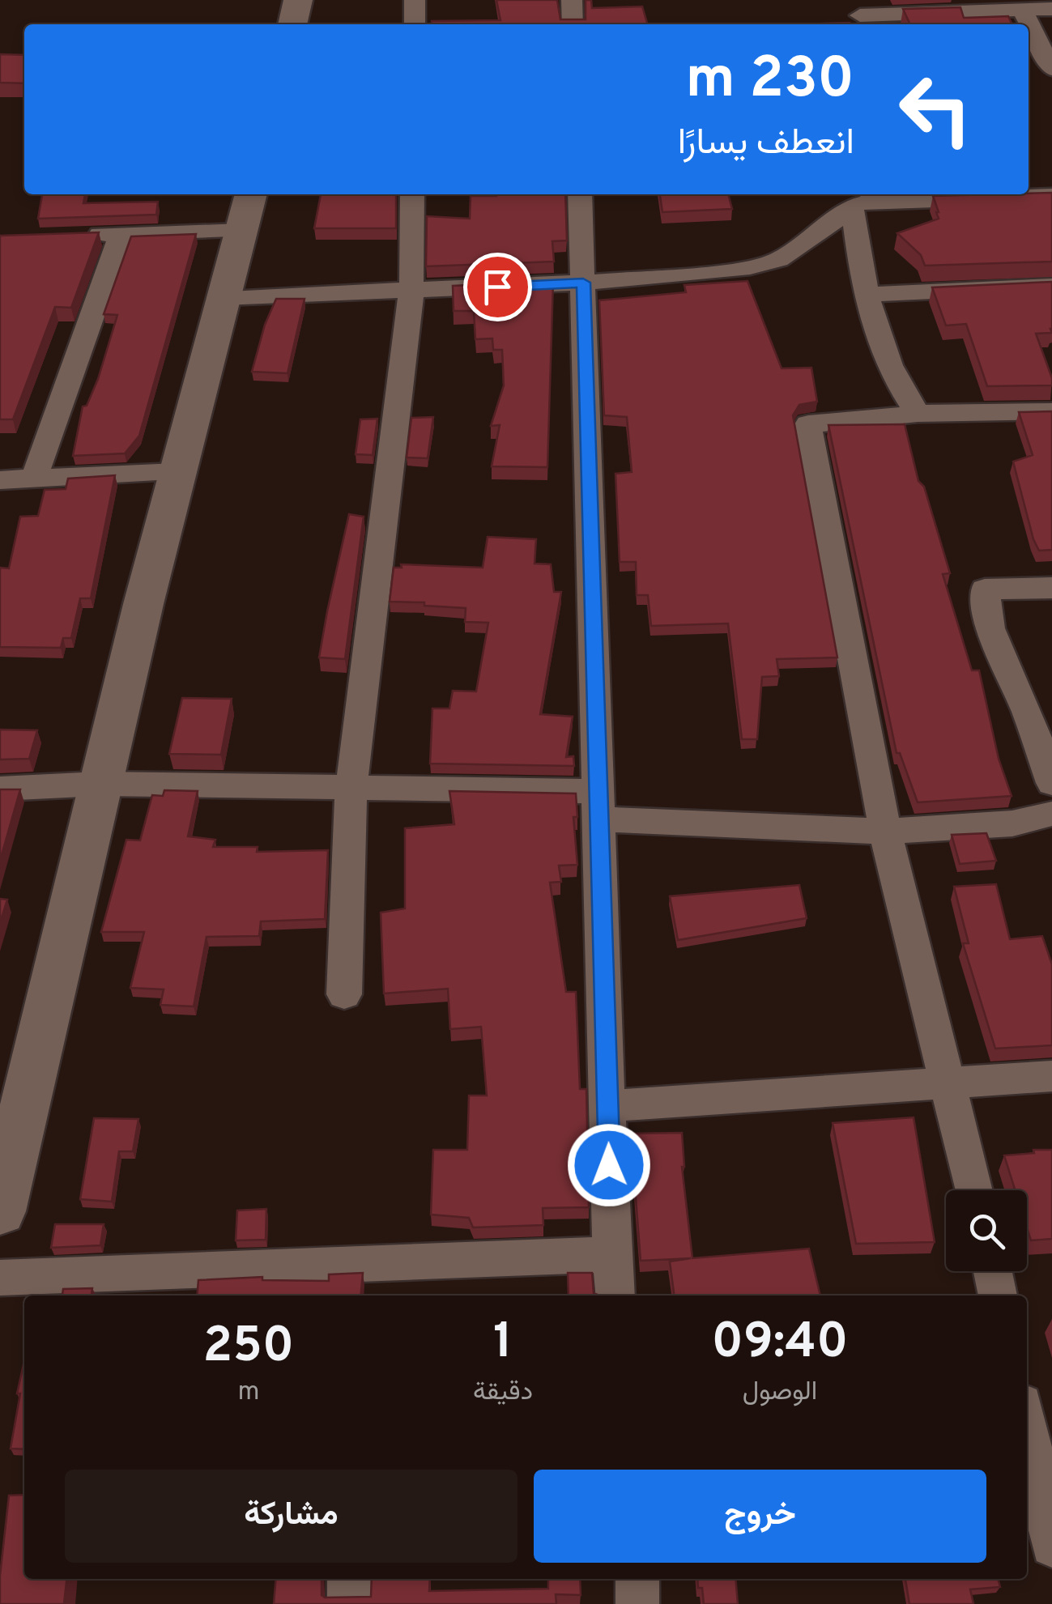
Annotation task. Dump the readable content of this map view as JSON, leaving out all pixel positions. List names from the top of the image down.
{
  "page": {
    "turn": ["230 m", "انعطف يسارًا"],
    "eta": [
      "09:40",
      "الوصول",
      "1",
      "دقيقة",
      "250",
      "m"
    ],
    "buttons": ["خروج", "مشاركة"]
  }
}
